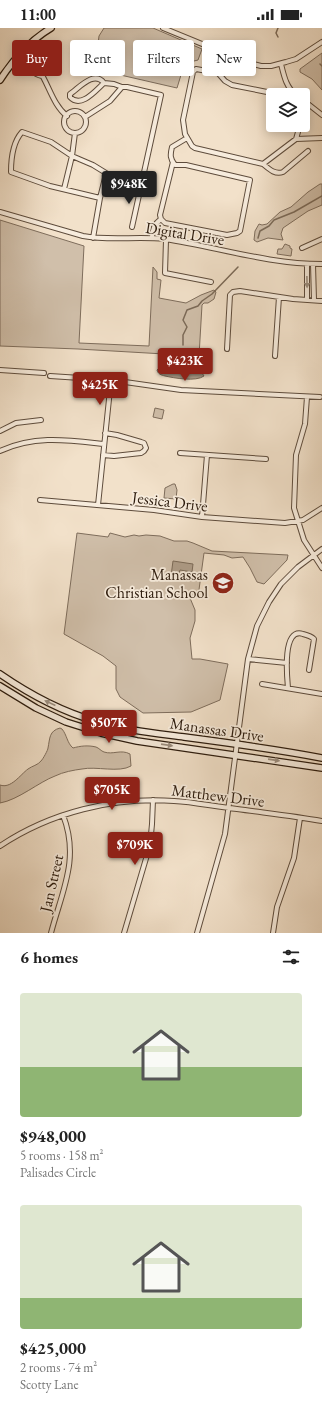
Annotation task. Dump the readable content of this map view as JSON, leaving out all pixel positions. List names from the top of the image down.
{
  "streets": {
    "street": [
      "Digital Drive",
      "Jessica Drive",
      "Manassas Drive",
      "Matthew Drive",
      "Jan Street"
    ]
  },
  "crossings": [
    ["Matthew Drive", "Jan Street"]
  ],
  "places": {
    "school or university": ["Manassas Christian School"]
  },
  "page": {
    "status": "11:00",
    "chip": [
      "Buy",
      "Rent",
      "Filters",
      "New"
    ],
    "price": [
      "$948K",
      "$423K",
      "$425K",
      "$507K",
      "$705K",
      "$709K"
    ],
    "heading": "6 homes",
    "list": [
      {
        "name": "$948,000",
        "note": "5 rooms · 158 m² · Palisades Circle"
      },
      {
        "name": "$425,000",
        "note": "2 rooms · 74 m² · Scotty Lane"
      }
    ]
  }
}
